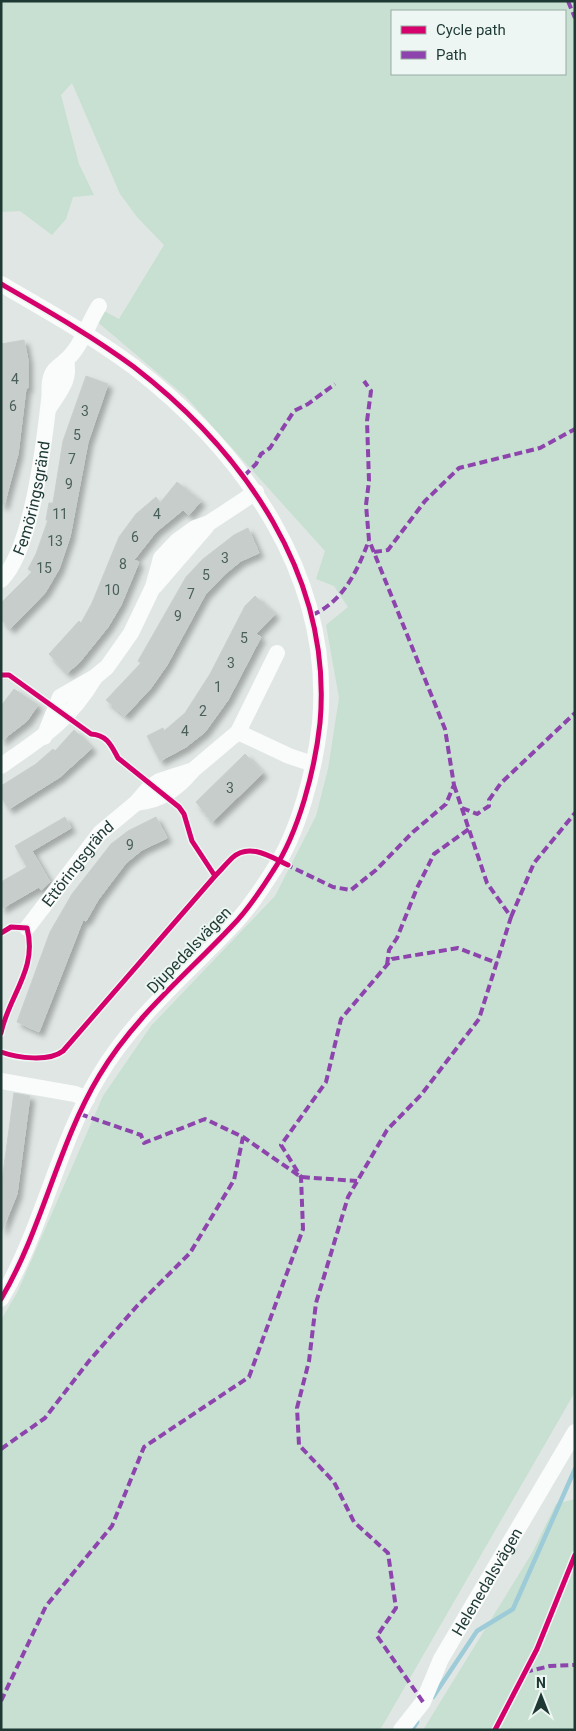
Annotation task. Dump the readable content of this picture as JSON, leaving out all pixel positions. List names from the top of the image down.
{
  "streets": {
    "street": [
      "Femöringsgränd",
      "Ettöringsgränd",
      "Djupedalsvägen",
      "Helenedalsvägen"
    ]
  },
  "crossings": [
    ["Femöringsgränd", "Djupedalsvägen"]
  ],
  "house_numbers": [
    "4",
    "6",
    "3",
    "5",
    "7",
    "9",
    "11",
    "4",
    "6",
    "13",
    "3",
    "8",
    "15",
    "5",
    "10",
    "7",
    "9",
    "5",
    "3",
    "1",
    "2",
    "4",
    "3",
    "9"
  ],
  "legend": ["Cycle path", "Path"],
  "north": "top"
}
